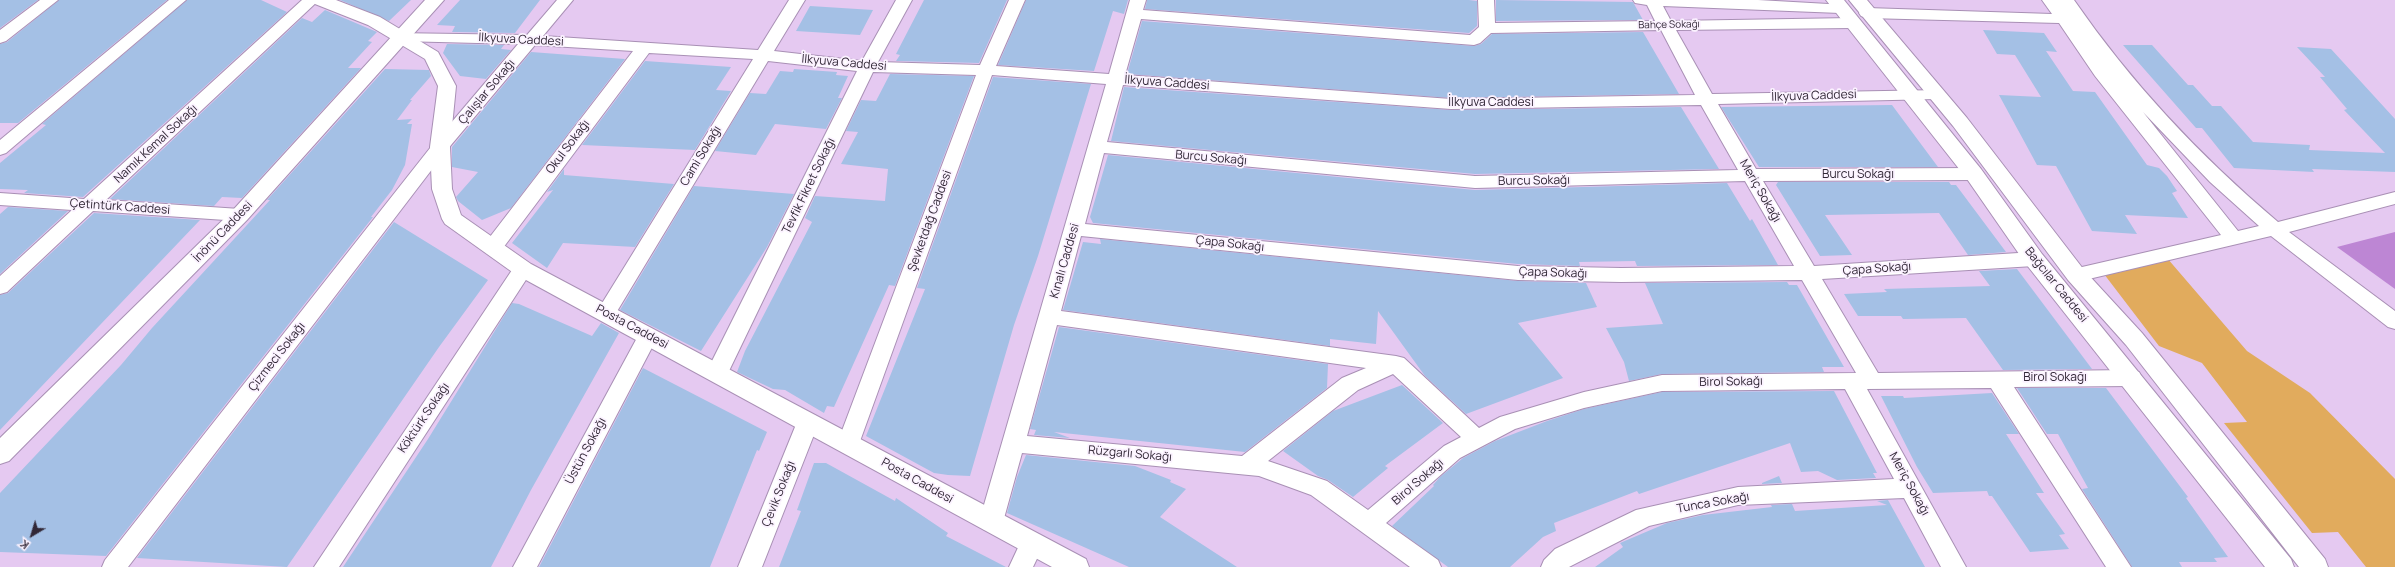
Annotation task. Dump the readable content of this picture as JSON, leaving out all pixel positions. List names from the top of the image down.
{
  "streets": {
    "main road": ["İnönü Caddesi", "Bağcılar Caddesi", "Posta Caddesi"],
    "street": [
      "Bahçe Sokağı",
      "İlkyuva Caddesi",
      "Çalışlar Sokağı",
      "Namık Kemal Sokağı",
      "Okul Sokağı",
      "Cami Sokağı",
      "Burcu Sokağı",
      "Tevfik Fikret Sokağı",
      "Meriç Sokağı",
      "Çetintürk Caddesi",
      "Şevketdağ Caddesi",
      "Çapa Sokağı",
      "Kınalı Caddesi",
      "Çizmeci Sokağı",
      "Birol Sokağı",
      "Köktürk Sokağı",
      "Üstün Sokağı",
      "Rüzgarlı Sokağı",
      "Çevik Sokağı",
      "Tunca Sokağı"
    ]
  },
  "crossings": [
    ["Bahçe Sokağı", "Meriç Sokağı"],
    ["Bahçe Sokağı", "Bağcılar Caddesi"],
    ["İlkyuva Caddesi", "Çalışlar Sokağı"],
    ["İlkyuva Caddesi", "Okul Sokağı"],
    ["İlkyuva Caddesi", "Cami Sokağı"],
    ["İlkyuva Caddesi", "Tevfik Fikret Sokağı"],
    ["İlkyuva Caddesi", "Meriç Sokağı"],
    ["İlkyuva Caddesi", "Şevketdağ Caddesi"],
    ["İlkyuva Caddesi", "İnönü Caddesi"],
    ["İlkyuva Caddesi", "Kınalı Caddesi"],
    ["İlkyuva Caddesi", "Bağcılar Caddesi"],
    ["İlkyuva Caddesi", "Posta Caddesi"],
    ["Çalışlar Sokağı", "Posta Caddesi"],
    ["Çalışlar Sokağı", "Çizmeci Sokağı"],
    ["Namık Kemal Sokağı", "Çetintürk Caddesi"],
    ["Namık Kemal Sokağı", "Posta Caddesi"],
    ["Okul Sokağı", "Posta Caddesi"],
    ["Cami Sokağı", "Posta Caddesi"],
    ["Burcu Sokağı", "Meriç Sokağı"],
    ["Burcu Sokağı", "Kınalı Caddesi"],
    ["Burcu Sokağı", "Bağcılar Caddesi"],
    ["Tevfik Fikret Sokağı", "Posta Caddesi"],
    ["Meriç Sokağı", "Çapa Sokağı"],
    ["Meriç Sokağı", "Birol Sokağı"],
    ["Meriç Sokağı", "Tunca Sokağı"],
    ["Çetintürk Caddesi", "İnönü Caddesi"],
    ["Şevketdağ Caddesi", "Posta Caddesi"],
    ["İnönü Caddesi", "Posta Caddesi"],
    ["Çapa Sokağı", "Kınalı Caddesi"],
    ["Çapa Sokağı", "Bağcılar Caddesi"],
    ["Kınalı Caddesi", "Posta Caddesi"],
    ["Kınalı Caddesi", "Rüzgarlı Sokağı"],
    ["Bağcılar Caddesi", "Birol Sokağı"],
    ["Posta Caddesi", "Çizmeci Sokağı"],
    ["Posta Caddesi", "Köktürk Sokağı"],
    ["Posta Caddesi", "Üstün Sokağı"],
    ["Posta Caddesi", "Çevik Sokağı"],
    ["Birol Sokağı", "Rüzgarlı Sokağı"]
  ],
  "north": "bottom left"
}
